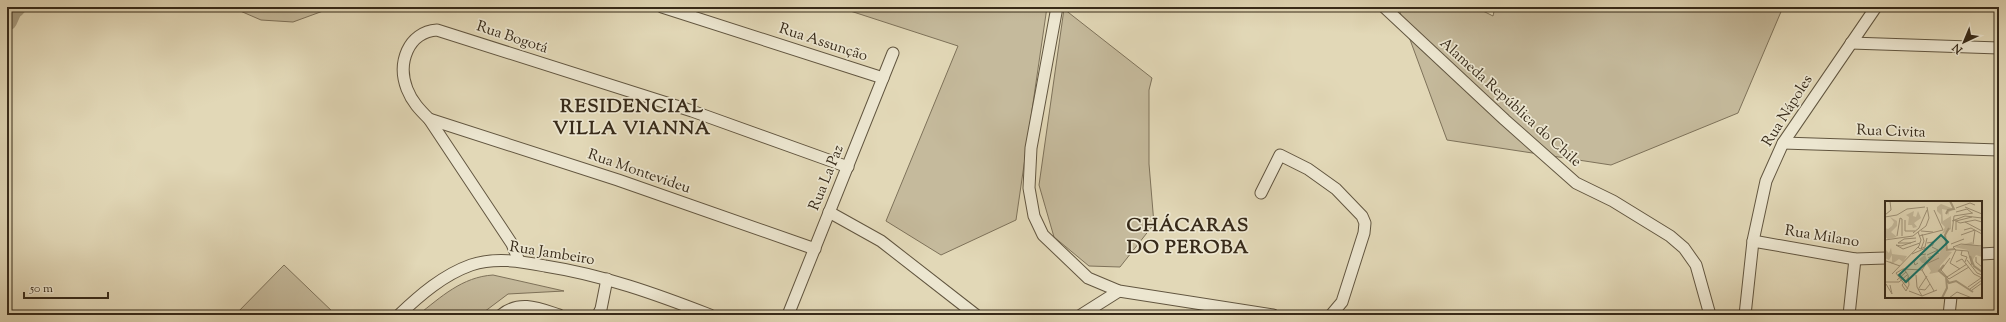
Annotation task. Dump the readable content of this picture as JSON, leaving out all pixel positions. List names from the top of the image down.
{
  "streets": {
    "street": [
      "Rua Bogotá",
      "Rua Assunção",
      "Alameda República do Chile",
      "Rua Nápoles",
      "Rua Civita",
      "Rua Montevideu",
      "Rua La Paz",
      "Rua Milano",
      "Rua Jambeiro"
    ]
  },
  "crossings": [
    ["Rua Bogotá", "Rua Montevideu"],
    ["Rua Bogotá", "Rua La Paz"],
    ["Rua Bogotá", "Rua Jambeiro"],
    ["Rua Assunção", "Rua La Paz"],
    ["Rua Nápoles", "Rua Civita"],
    ["Rua Nápoles", "Rua Milano"],
    ["Rua Montevideu", "Rua La Paz"]
  ],
  "districts": ["RESIDENCIAL VILLA VIANNA", "CHÁCARAS DO PEROBA"],
  "scale_bar": "50 m",
  "north": "bottom left"
}
